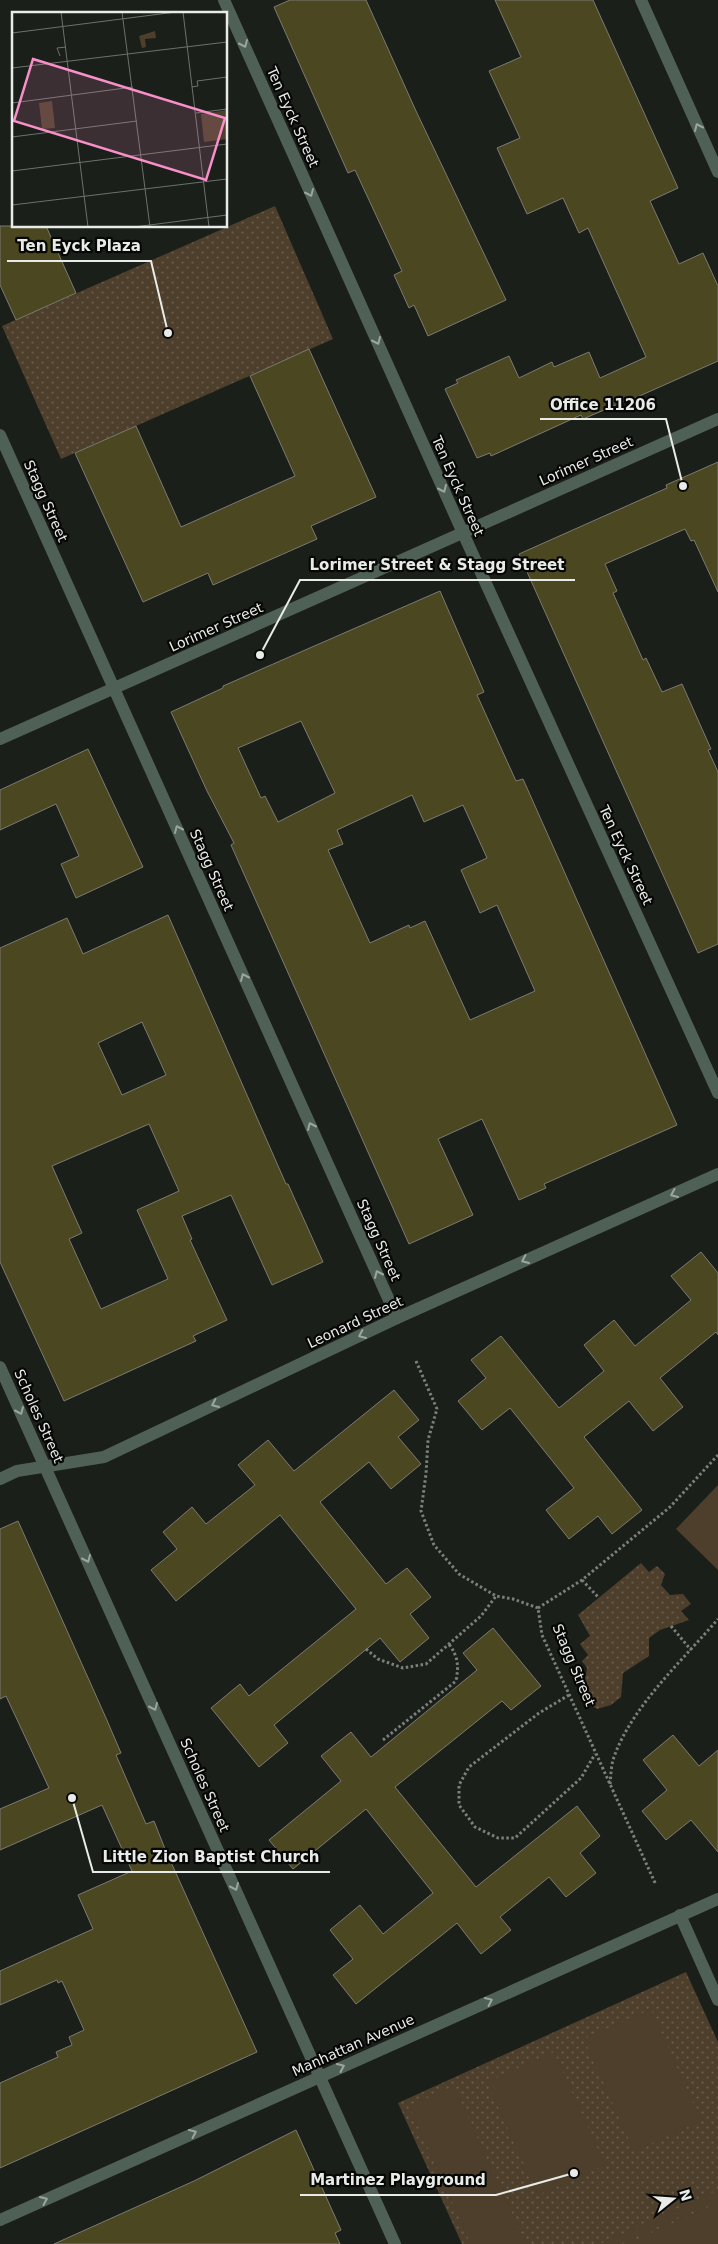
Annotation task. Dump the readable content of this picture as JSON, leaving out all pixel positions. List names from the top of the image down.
{
  "streets": {
    "street": [
      "Ten Eyck Street",
      "Lorimer Street",
      "Stagg Street",
      "Leonard Street",
      "Scholes Street",
      "Manhattan Avenue"
    ]
  },
  "crossings": [
    ["Ten Eyck Street", "Lorimer Street"],
    ["Lorimer Street", "Stagg Street"],
    ["Stagg Street", "Leonard Street"],
    ["Leonard Street", "Scholes Street"],
    ["Scholes Street", "Manhattan Avenue"]
  ],
  "one_way": [
    "Ten Eyck Street",
    "Stagg Street",
    "Leonard Street",
    "Scholes Street",
    "Manhattan Avenue"
  ],
  "places": [
    "Ten Eyck Plaza",
    "Office 11206",
    "Lorimer Street & Stagg Street",
    "Little Zion Baptist Church",
    "Martinez Playground"
  ],
  "north": "right"
}
